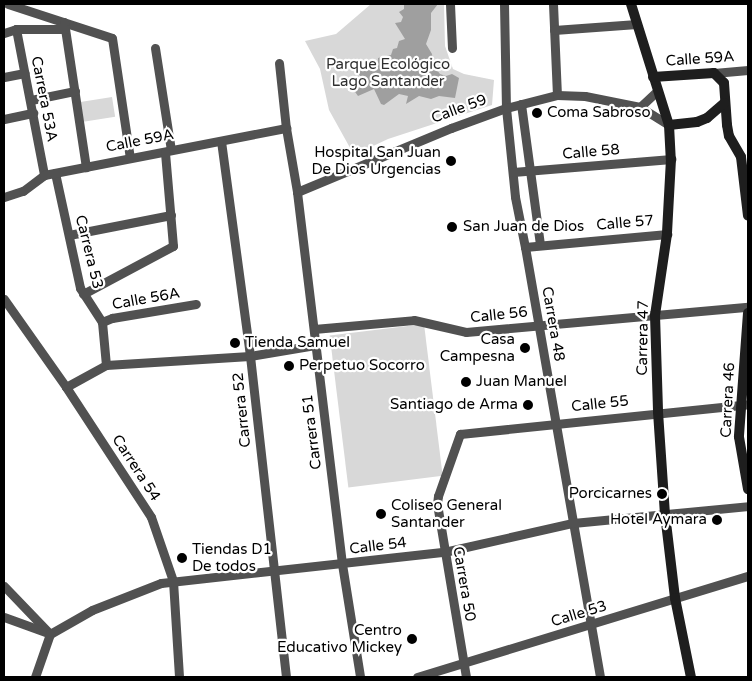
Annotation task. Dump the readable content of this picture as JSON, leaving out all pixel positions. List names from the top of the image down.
{
  "streets": {
    "street": [
      "Calle 59A",
      "Carrera 53A",
      "Calle 59",
      "Calle 58",
      "Calle 57",
      "Carrera 53",
      "Calle 56A",
      "Calle 56",
      "Carrera 48",
      "Carrera 47",
      "Carrera 46",
      "Calle 55",
      "Carrera 52",
      "Carrera 51",
      "Carrera 54",
      "Calle 54",
      "Carrera 50",
      "Calle 53"
    ]
  },
  "crossings": [
    ["Calle 59A", "Carrera 53A"],
    ["Calle 59A", "Carrera 53"],
    ["Calle 59A", "Carrera 47"],
    ["Calle 59A", "Carrera 52"],
    ["Calle 59A", "Carrera 51"],
    ["Calle 59", "Carrera 48"],
    ["Calle 59", "Carrera 47"],
    ["Calle 59", "Carrera 51"],
    ["Calle 58", "Carrera 48"],
    ["Calle 58", "Carrera 47"],
    ["Calle 57", "Carrera 48"],
    ["Calle 57", "Carrera 47"],
    ["Carrera 53", "Calle 56A"],
    ["Calle 56", "Carrera 48"],
    ["Calle 56", "Carrera 47"],
    ["Calle 56", "Carrera 51"],
    ["Carrera 48", "Calle 55"],
    ["Carrera 48", "Calle 54"],
    ["Carrera 48", "Calle 53"],
    ["Carrera 47", "Calle 55"],
    ["Carrera 47", "Calle 54"],
    ["Carrera 47", "Calle 53"],
    ["Carrera 46", "Calle 55"],
    ["Calle 55", "Carrera 50"],
    ["Carrera 52", "Calle 54"],
    ["Carrera 51", "Calle 54"],
    ["Carrera 54", "Calle 54"],
    ["Calle 54", "Carrera 50"],
    ["Carrera 50", "Calle 53"]
  ],
  "parks": ["Parque Ecológico Lago Santander"],
  "places": [
    "Coma Sabroso",
    "Hospital San Juan De Dios Urgencias",
    "San Juan de Dios",
    "Tienda Samuel",
    "Casa Campesna",
    "Perpetuo Socorro",
    "Juan Manuel",
    "Santiago de Arma",
    "Porcicarnes",
    "Coliseo General Santander",
    "Hotel Aymara",
    "Tiendas D1 De todos",
    "Centro Educativo Mickey"
  ]
}
